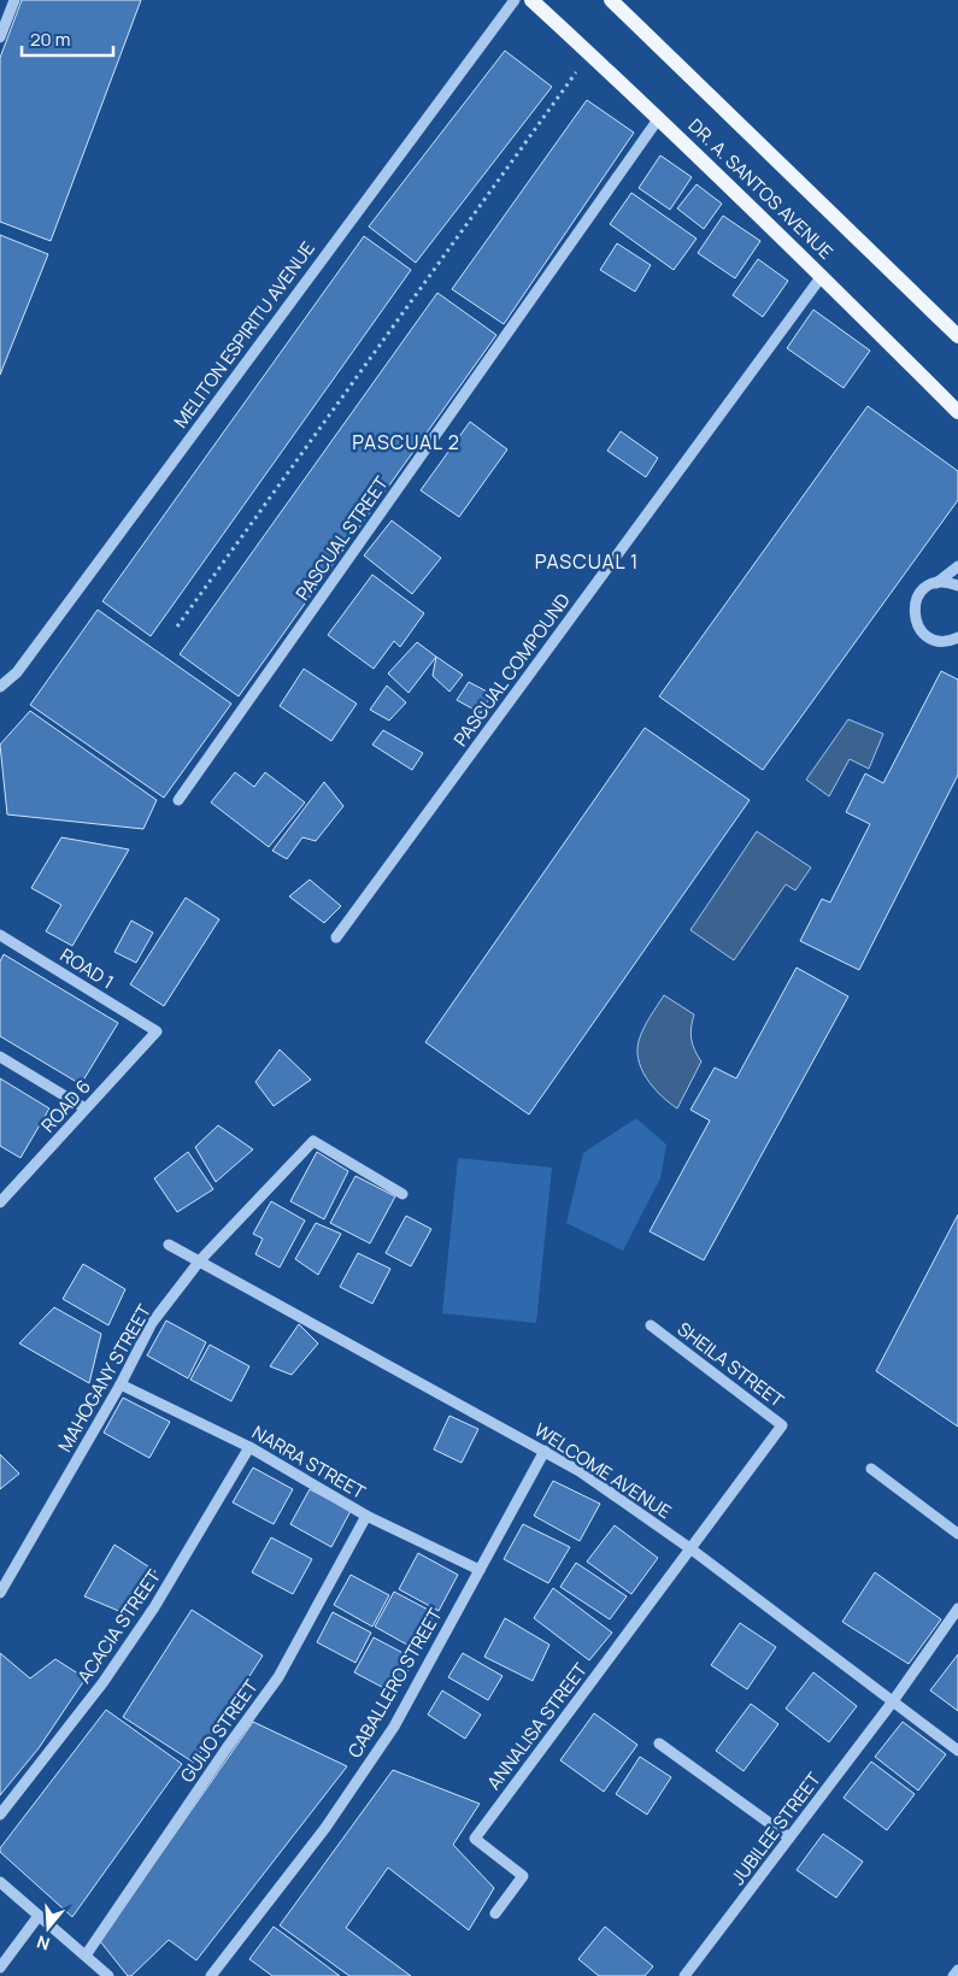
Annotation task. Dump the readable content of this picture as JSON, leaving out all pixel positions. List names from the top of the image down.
{
  "streets": {
    "main road": ["DR. A. SANTOS AVENUE"],
    "street": [
      "MELITON ESPIRITU AVENUE",
      "PASCUAL STREET",
      "PASCUAL COMPOUND",
      "ROAD 1",
      "ROAD 6",
      "SHEILA STREET",
      "MAHOGANY STREET",
      "NARRA STREET",
      "WELCOME AVENUE",
      "ACACIA STREET",
      "CABALLERO STREET",
      "ANNALISA STREET",
      "GUIJO STREET",
      "JUBILEE STREET"
    ]
  },
  "crossings": [
    ["DR. A. SANTOS AVENUE", "PASCUAL STREET"],
    ["DR. A. SANTOS AVENUE", "PASCUAL COMPOUND"],
    ["ROAD 1", "ROAD 6"],
    ["SHEILA STREET", "WELCOME AVENUE"],
    ["SHEILA STREET", "ANNALISA STREET"],
    ["MAHOGANY STREET", "NARRA STREET"],
    ["MAHOGANY STREET", "WELCOME AVENUE"],
    ["NARRA STREET", "ACACIA STREET"],
    ["NARRA STREET", "CABALLERO STREET"],
    ["NARRA STREET", "GUIJO STREET"],
    ["WELCOME AVENUE", "CABALLERO STREET"],
    ["WELCOME AVENUE", "ANNALISA STREET"],
    ["WELCOME AVENUE", "JUBILEE STREET"]
  ],
  "districts": ["PASCUAL 2", "PASCUAL 1"],
  "scale_bar": "20 m",
  "north": "bottom"
}
